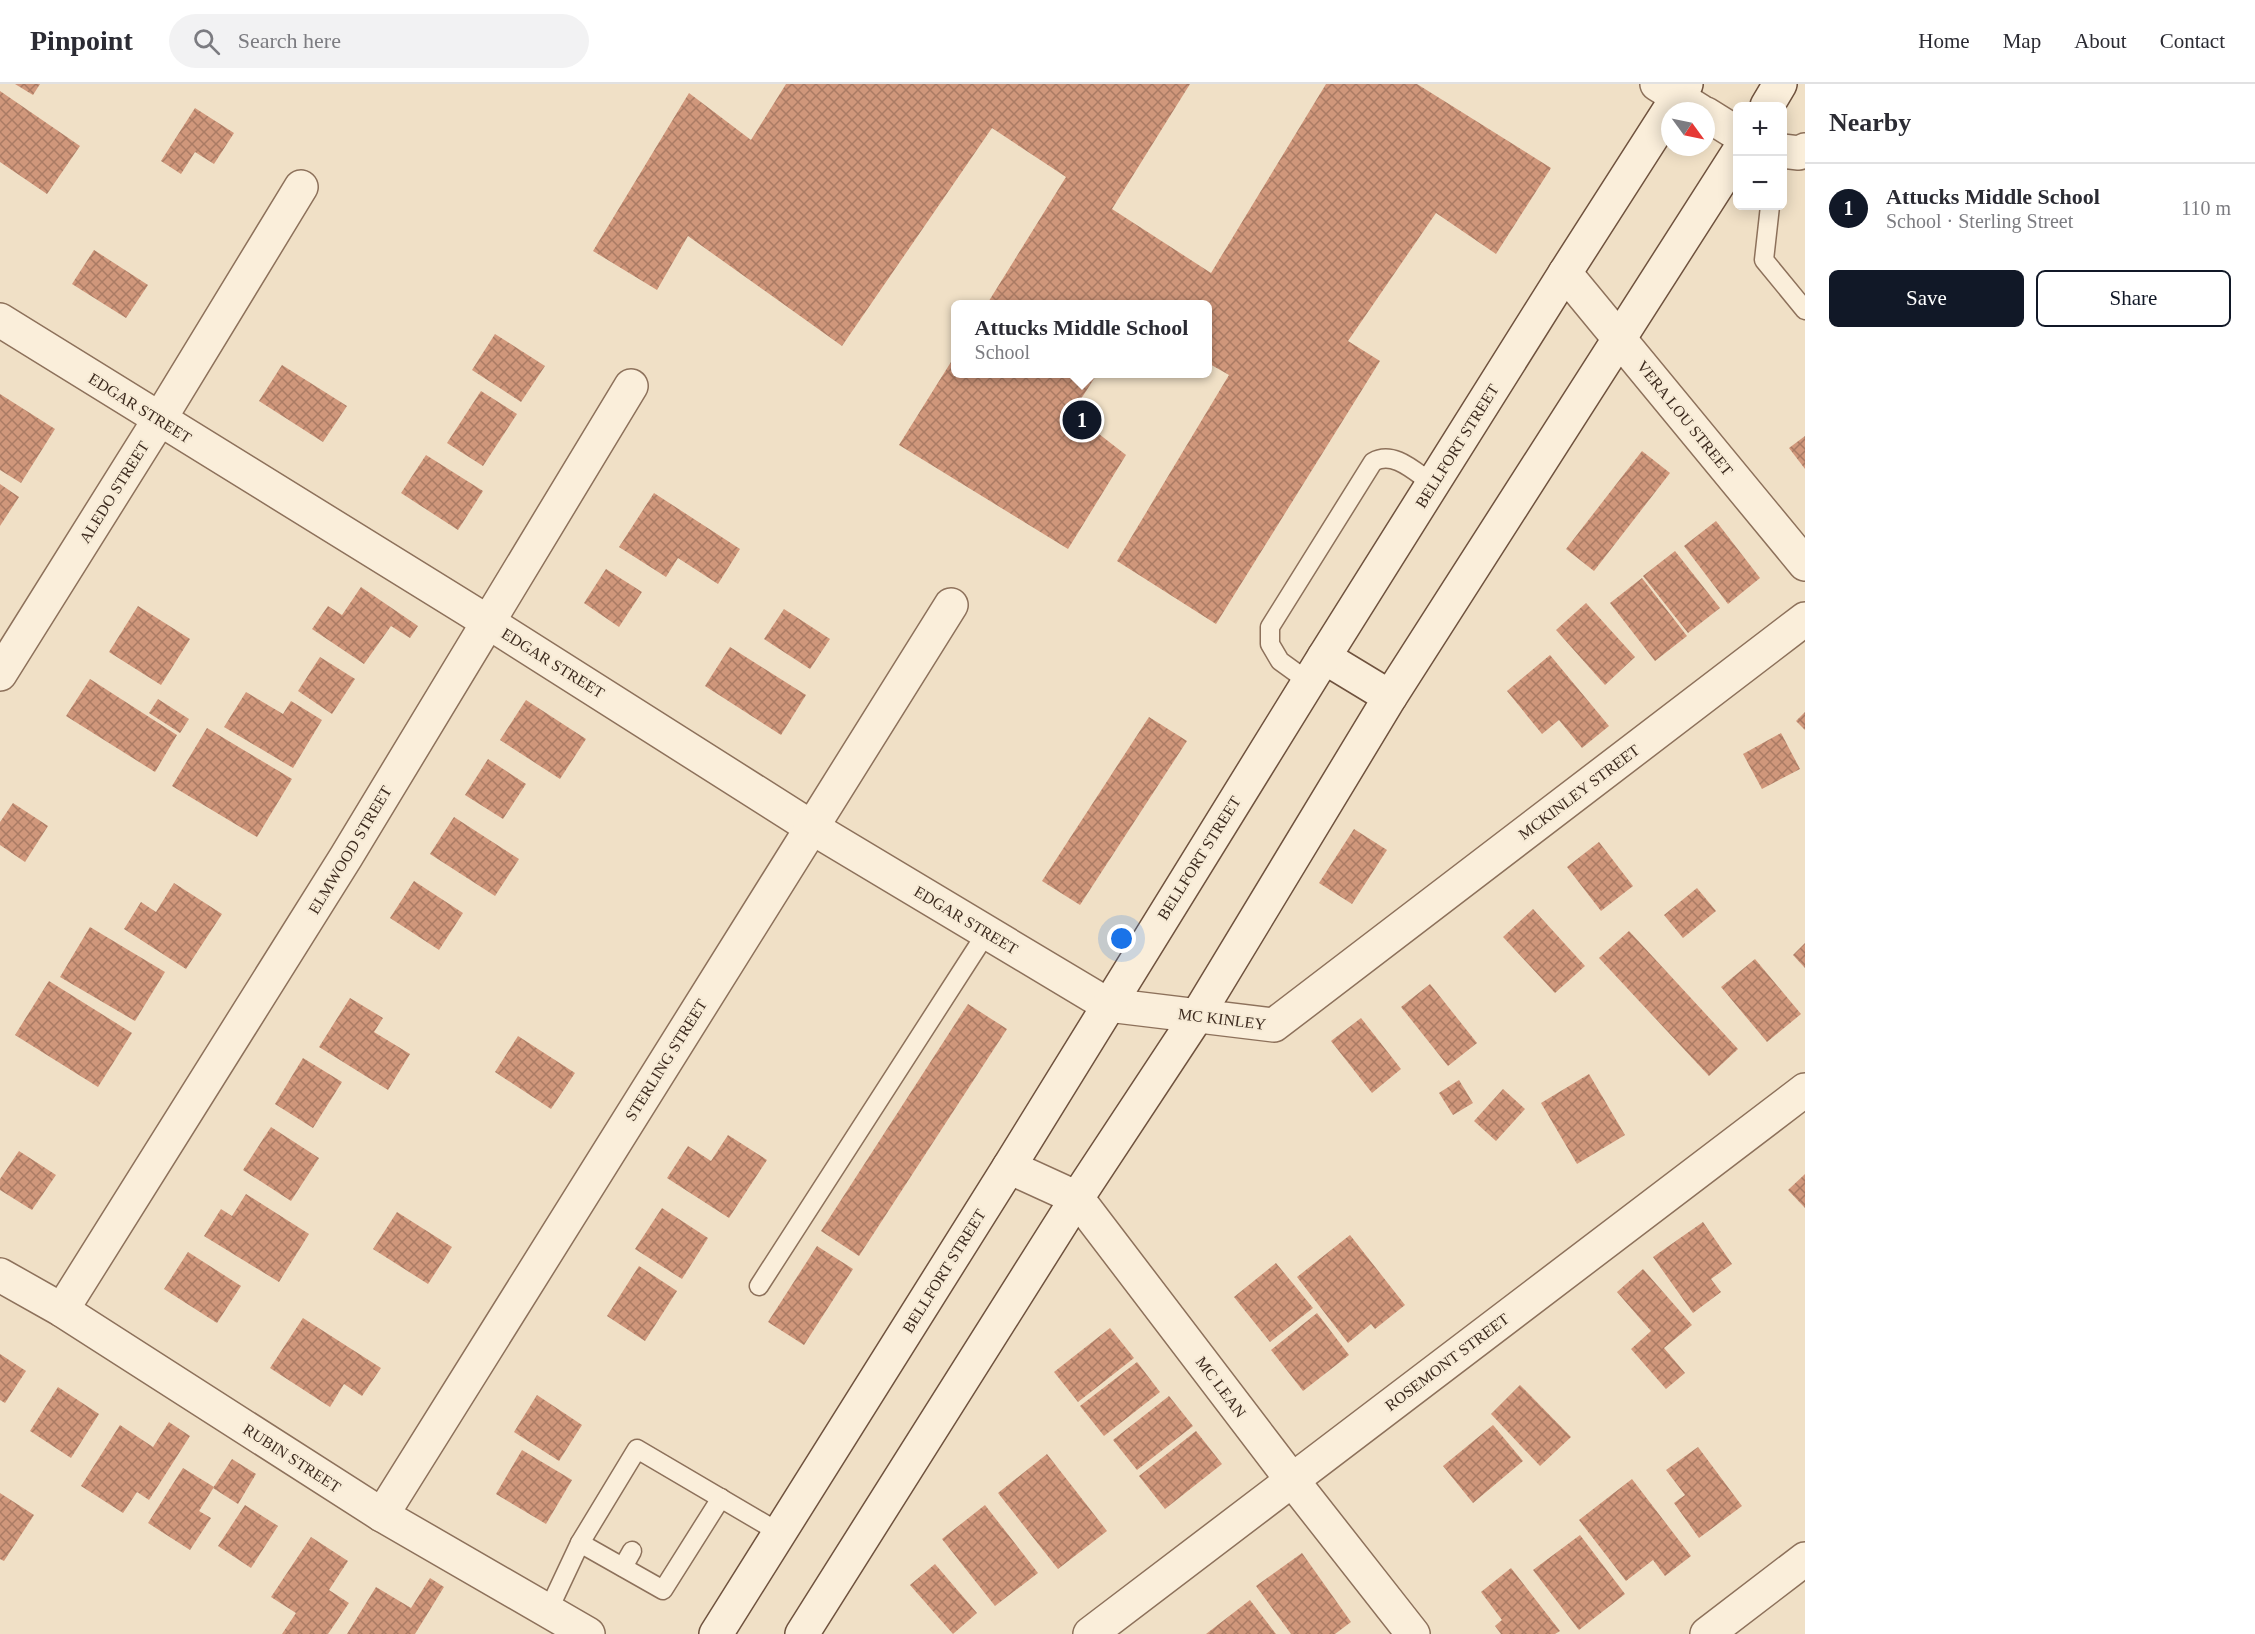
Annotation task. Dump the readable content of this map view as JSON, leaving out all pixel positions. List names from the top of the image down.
{
  "streets": {
    "street": [
      "EDGAR STREET",
      "VERA LOU STREET",
      "BELLFORT STREET",
      "ALEDO STREET",
      "MCKINLEY STREET",
      "ELMWOOD STREET",
      "MC KINLEY",
      "STERLING STREET",
      "ROSEMONT STREET",
      "MC LEAN",
      "RUBIN STREET"
    ]
  },
  "crossings": [
    ["EDGAR STREET", "BELLFORT STREET"],
    ["EDGAR STREET", "ALEDO STREET"],
    ["EDGAR STREET", "ELMWOOD STREET"],
    ["EDGAR STREET", "MC KINLEY"],
    ["EDGAR STREET", "STERLING STREET"],
    ["VERA LOU STREET", "BELLFORT STREET"],
    ["BELLFORT STREET", "MC KINLEY"],
    ["BELLFORT STREET", "MC LEAN"],
    ["MCKINLEY STREET", "MC KINLEY"],
    ["ELMWOOD STREET", "RUBIN STREET"],
    ["STERLING STREET", "RUBIN STREET"],
    ["ROSEMONT STREET", "MC LEAN"]
  ],
  "north": "bottom right",
  "page": {
    "header": "Pinpoint",
    "search": "Search here",
    "nav": [
      "Home",
      "Map",
      "About",
      "Contact"
    ],
    "heading": "Nearby",
    "map_buttons": ["+", "−"],
    "list": [
      {
        "mark": "1",
        "name": "Attucks Middle School",
        "note": "School · Sterling Street",
        "value": "110 m"
      }
    ],
    "buttons": ["Save", "Share"],
    "popup": ["Attucks Middle School", "School"],
    "pins": "1"
  }
}
